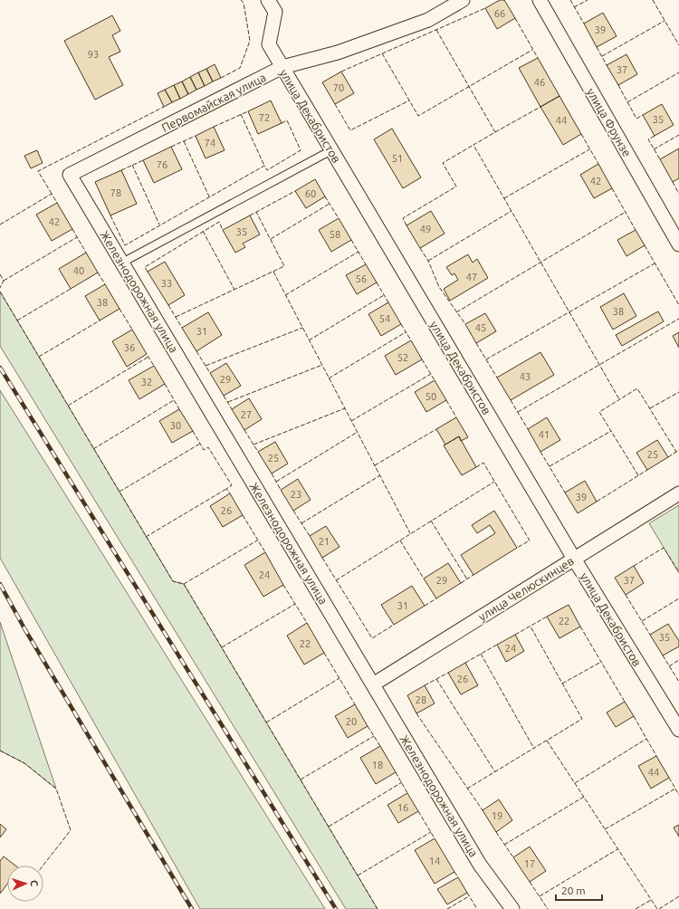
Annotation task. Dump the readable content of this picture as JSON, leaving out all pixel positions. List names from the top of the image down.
{
  "streets": {
    "street": [
      "Первомайская улица",
      "улица Декабристов",
      "улица Фрунзе",
      "Железнодорожная улица",
      "улица Челюскинцев"
    ]
  },
  "crossings": [
    ["Первомайская улица", "улица Декабристов"],
    ["Первомайская улица", "Железнодорожная улица"],
    ["улица Декабристов", "улица Челюскинцев"],
    ["Железнодорожная улица", "улица Челюскинцев"]
  ],
  "house_numbers": [
    "66",
    "39",
    "93",
    "37",
    "46",
    "70",
    "72",
    "35",
    "44",
    "74",
    "51",
    "76",
    "42",
    "78",
    "60",
    "42",
    "49",
    "35",
    "58",
    "40",
    "47",
    "56",
    "33",
    "38",
    "38",
    "54",
    "45",
    "31",
    "36",
    "52",
    "43",
    "29",
    "32",
    "50",
    "27",
    "30",
    "41",
    "25",
    "25",
    "23",
    "39",
    "26",
    "21",
    "24",
    "29",
    "37",
    "31",
    "22",
    "35",
    "22",
    "24",
    "26",
    "28",
    "20",
    "18",
    "44",
    "16",
    "19",
    "14",
    "17"
  ],
  "scale_bar": "20 m",
  "north": "right"
}
